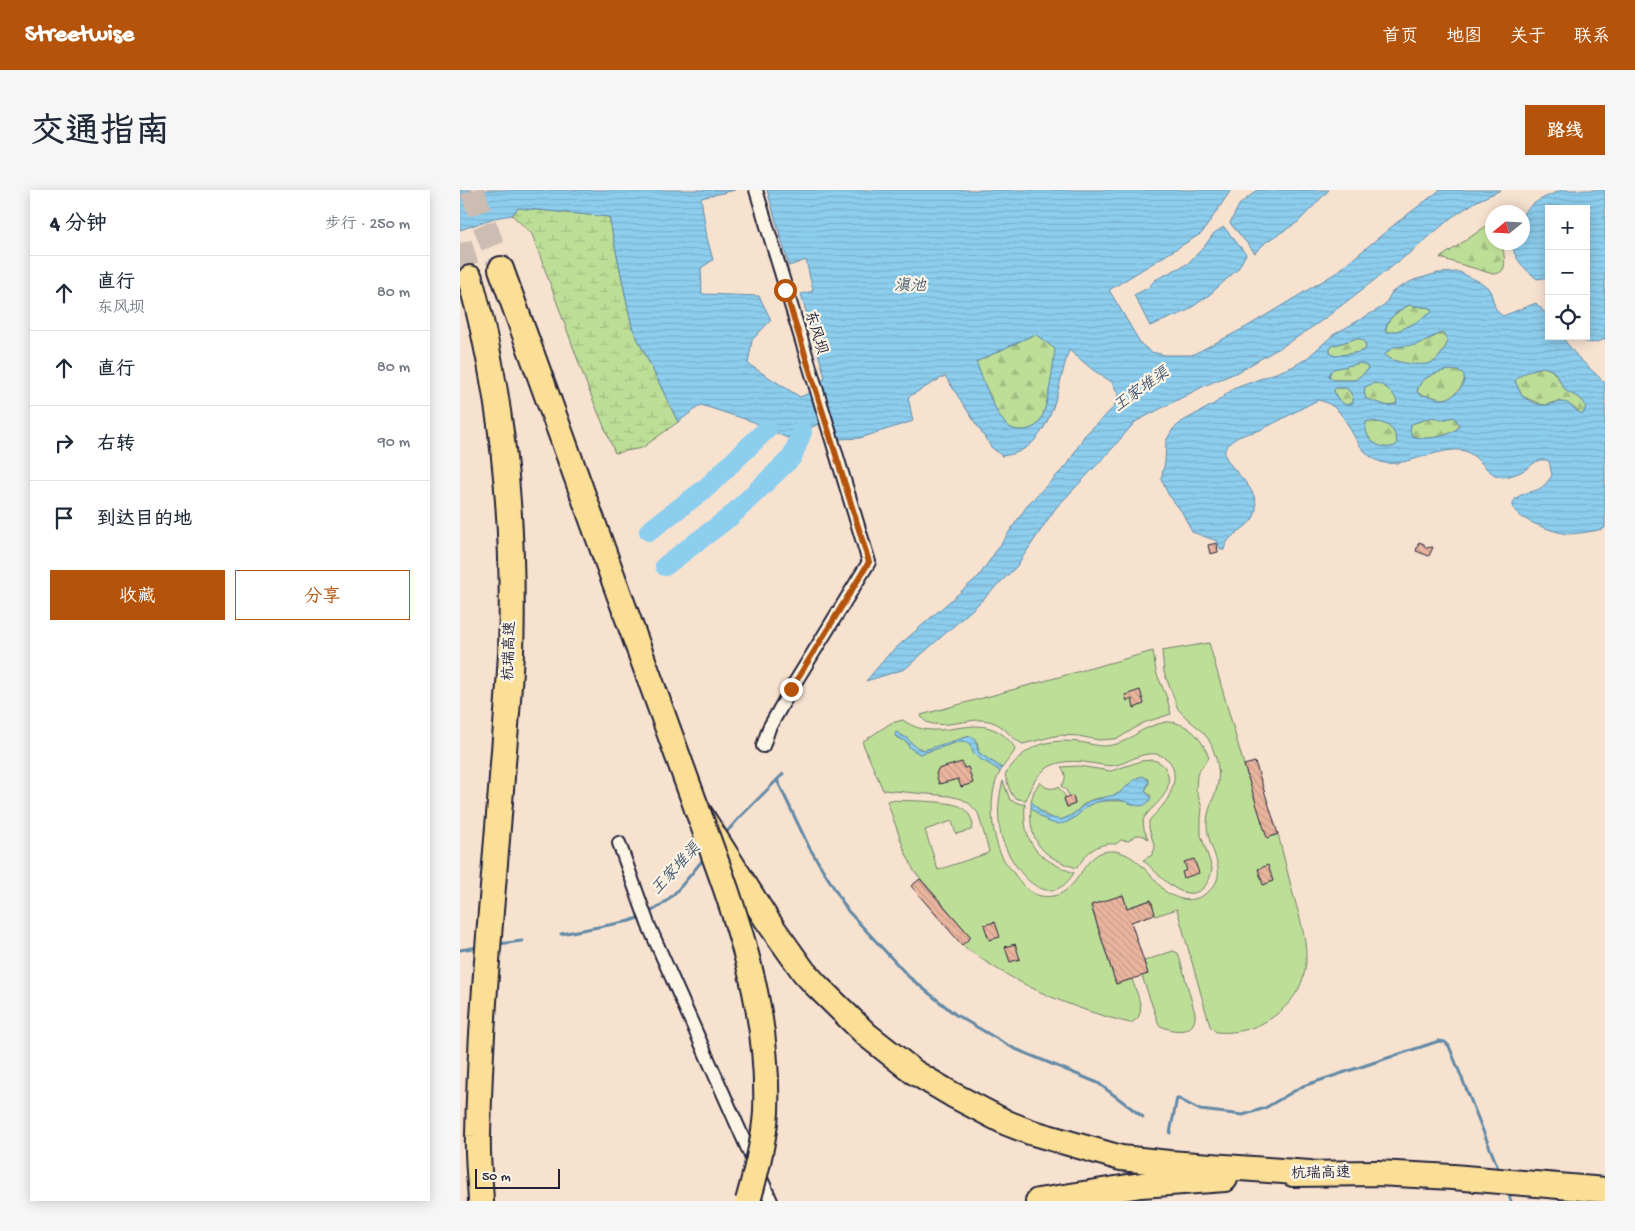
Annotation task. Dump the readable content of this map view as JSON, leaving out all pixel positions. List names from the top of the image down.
{
  "streets": {
    "highway": ["杭瑞高速"],
    "street": ["东风坝"]
  },
  "water": ["滇池", "王家堆渠"],
  "scale_bar": "50 m",
  "north": "left",
  "page": {
    "header": "Streetwise",
    "nav": [
      "首页",
      "地图",
      "关于",
      "联系"
    ],
    "title": "交通指南",
    "buttons": [
      "路线",
      ["收藏", "分享"]
    ],
    "heading": ["4 分钟", "步行 · 250 m"],
    "map_buttons": ["+", "−"],
    "list": [
      ["直行", "东风坝", "80 m"],
      ["直行", "80 m"],
      ["右转", "90 m"],
      "到达目的地"
    ],
    "scale": "50 m"
  }
}
